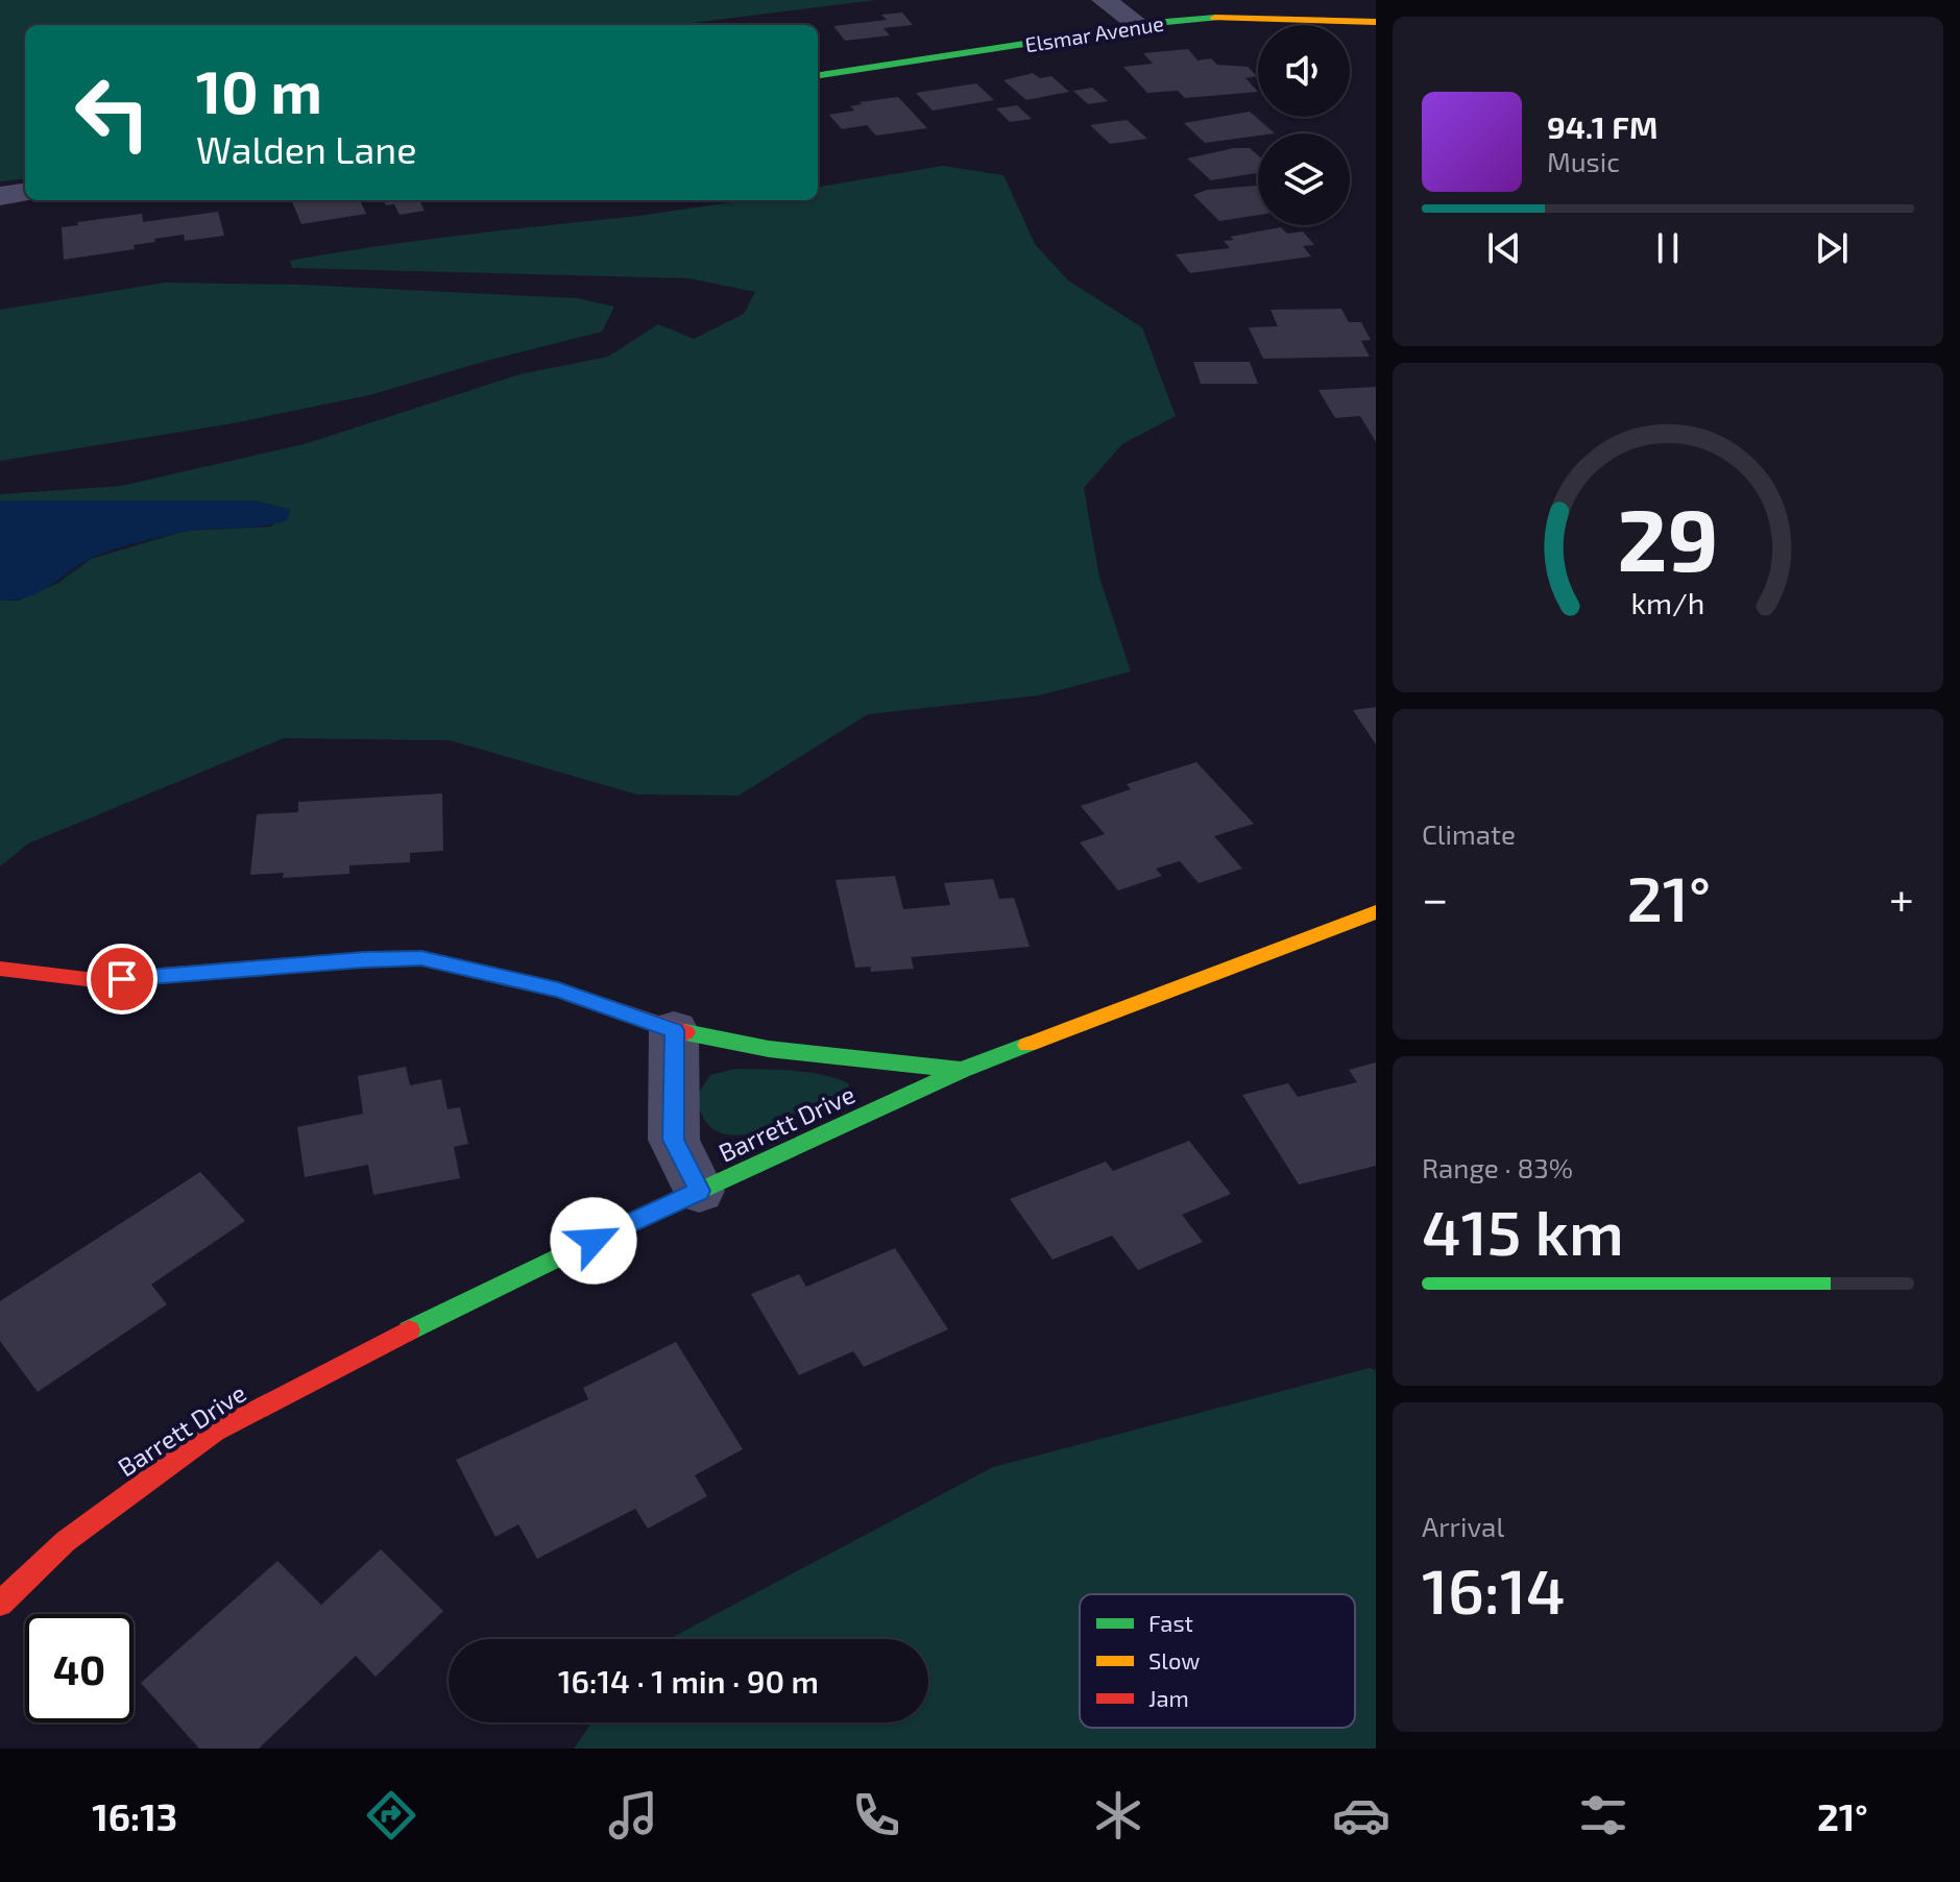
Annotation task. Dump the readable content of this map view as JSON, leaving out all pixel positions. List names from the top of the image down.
{
  "streets": {
    "street": ["Elsmar Avenue", "Barrett Drive"]
  },
  "legend": ["Fast", "Slow", "Jam"],
  "page": {
    "turn": ["10 m", "Walden Lane"],
    "song": ["94.1 FM", "Music"],
    "tile": [
      "Climate",
      ["Range · 83%", "415 km"],
      ["Arrival", "16:14"]
    ],
    "heat": ["−", "21°", "+"],
    "limit": "40",
    "trip": "16:14 · 1 min · 90 m",
    "tabs": ["16:13", "21°"],
    "gauge": ["29", "km/h"]
  }
}
